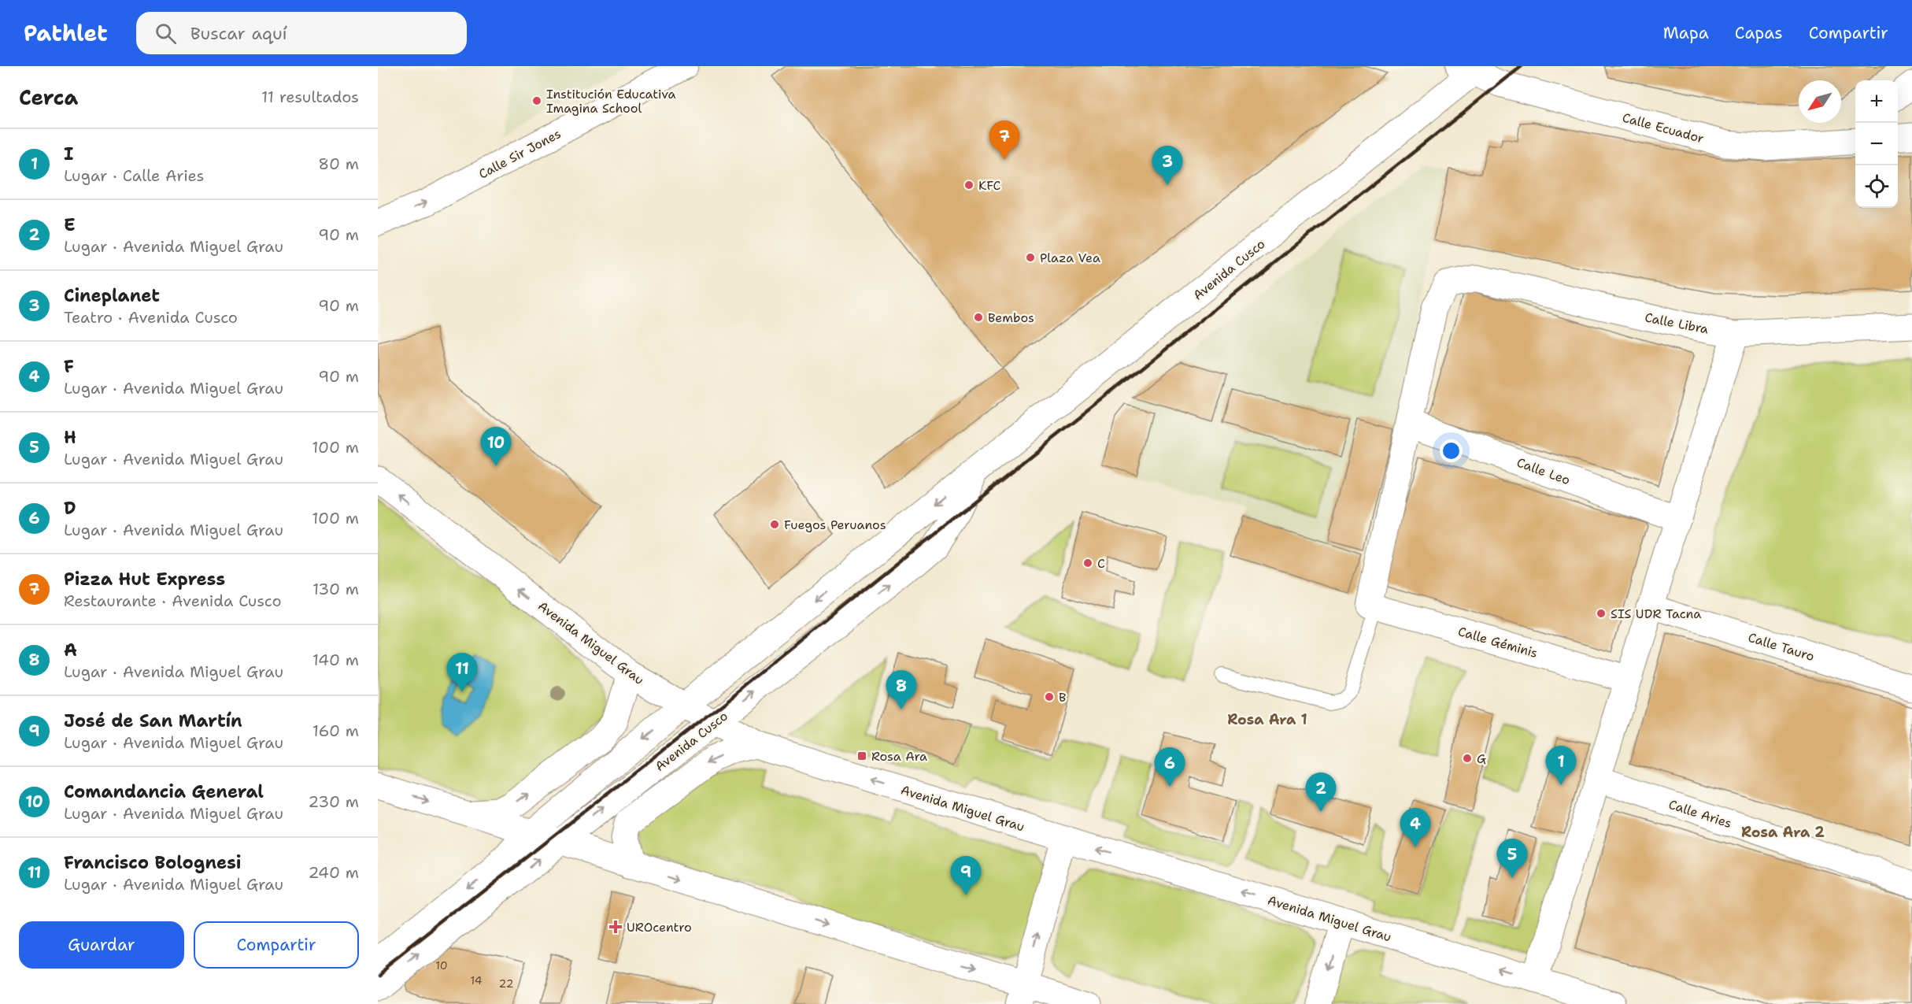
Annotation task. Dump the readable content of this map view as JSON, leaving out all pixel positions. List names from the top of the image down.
{
  "streets": {
    "main road": [
      "Calle Ecuador",
      "Calle Sir Jones",
      "Avenida Cusco",
      "Calle Libra",
      "Calle Leo",
      "Calle Géminis",
      "Avenida Miguel Grau",
      "Calle Tauro",
      "Calle Aries"
    ]
  },
  "crossings": [
    ["Calle Ecuador", "Avenida Cusco"],
    ["Avenida Cusco", "Avenida Miguel Grau"],
    ["Calle Libra", "Calle Leo"]
  ],
  "one_way": ["Calle Sir Jones"],
  "districts": ["Rosa Ara 1", "Rosa Ara 2"],
  "places": {
    "other": [
      "Institución Educativa Imagina School",
      "KFC",
      "Plaza Vea",
      "Bembos",
      "Fuegos Peruanos",
      "C",
      "SIS UDR Tacna",
      "B",
      "G"
    ],
    "transit": ["Rosa Ara"],
    "health": ["UROcentro"]
  },
  "house_numbers": ["10", "14", "22"],
  "north": "bottom left",
  "page": {
    "header": "Pathlet",
    "search": "Buscar aquí",
    "nav": ["Mapa", "Capas", "Compartir"],
    "heading": ["Cerca", "11 resultados"],
    "map_buttons": ["+", "−"],
    "pins": [
      "7",
      "3",
      "10",
      "11",
      "8",
      "1",
      "6",
      "2",
      "4",
      "5",
      "9"
    ],
    "list": [
      {
        "mark": "1",
        "name": "I",
        "note": "Lugar · Calle Aries",
        "value": "80 m"
      },
      {
        "mark": "2",
        "name": "E",
        "note": "Lugar · Avenida Miguel Grau",
        "value": "90 m"
      },
      {
        "mark": "3",
        "name": "Cineplanet",
        "note": "Teatro · Avenida Cusco",
        "value": "90 m"
      },
      {
        "mark": "4",
        "name": "F",
        "note": "Lugar · Avenida Miguel Grau",
        "value": "90 m"
      },
      {
        "mark": "5",
        "name": "H",
        "note": "Lugar · Avenida Miguel Grau",
        "value": "100 m"
      },
      {
        "mark": "6",
        "name": "D",
        "note": "Lugar · Avenida Miguel Grau",
        "value": "100 m"
      },
      {
        "mark": "7",
        "name": "Pizza Hut Express",
        "note": "Restaurante · Avenida Cusco",
        "value": "130 m"
      },
      {
        "mark": "8",
        "name": "A",
        "note": "Lugar · Avenida Miguel Grau",
        "value": "140 m"
      },
      {
        "mark": "9",
        "name": "José de San Martín",
        "note": "Lugar · Avenida Miguel Grau",
        "value": "160 m"
      },
      {
        "mark": "10",
        "name": "Comandancia General",
        "note": "Lugar · Avenida Miguel Grau",
        "value": "230 m"
      },
      {
        "mark": "11",
        "name": "Francisco Bolognesi",
        "note": "Lugar · Avenida Miguel Grau",
        "value": "240 m"
      }
    ],
    "buttons": ["Guardar", "Compartir"]
  }
}
